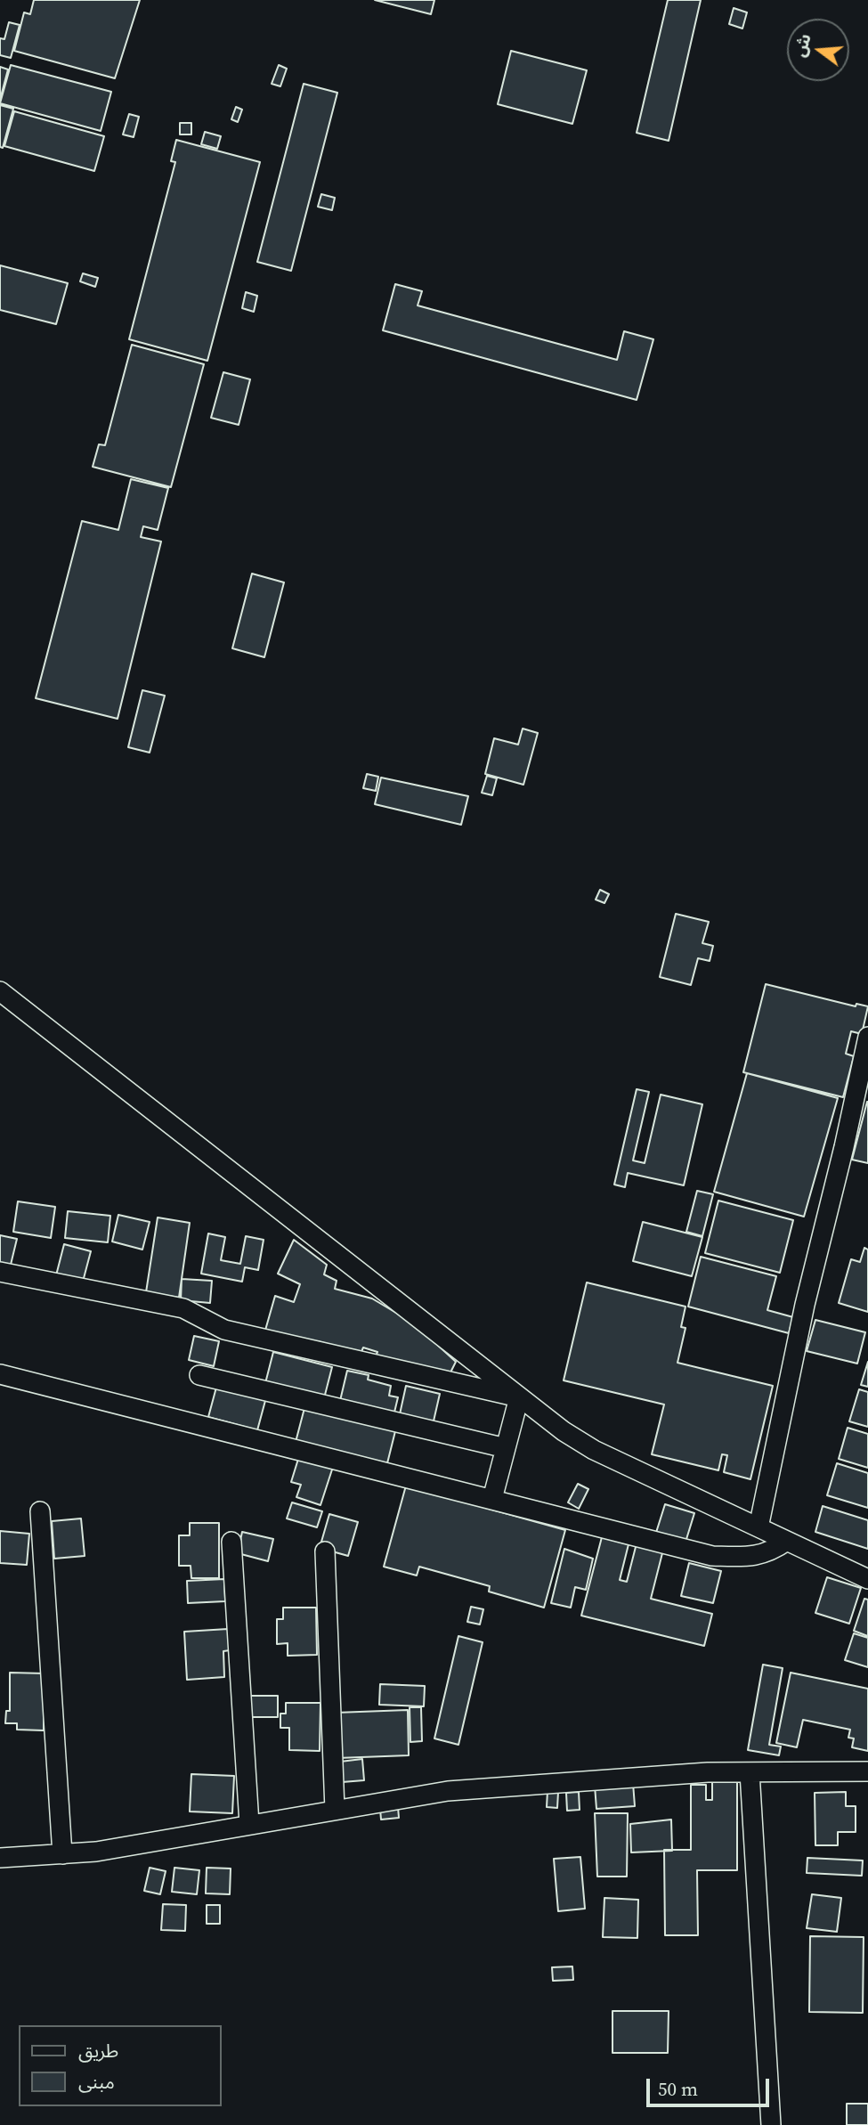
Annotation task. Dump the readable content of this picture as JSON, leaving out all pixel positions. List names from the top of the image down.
{
  "legend": ["طريق", "مبنى"],
  "scale_bar": "50 m",
  "north": "left"
}
